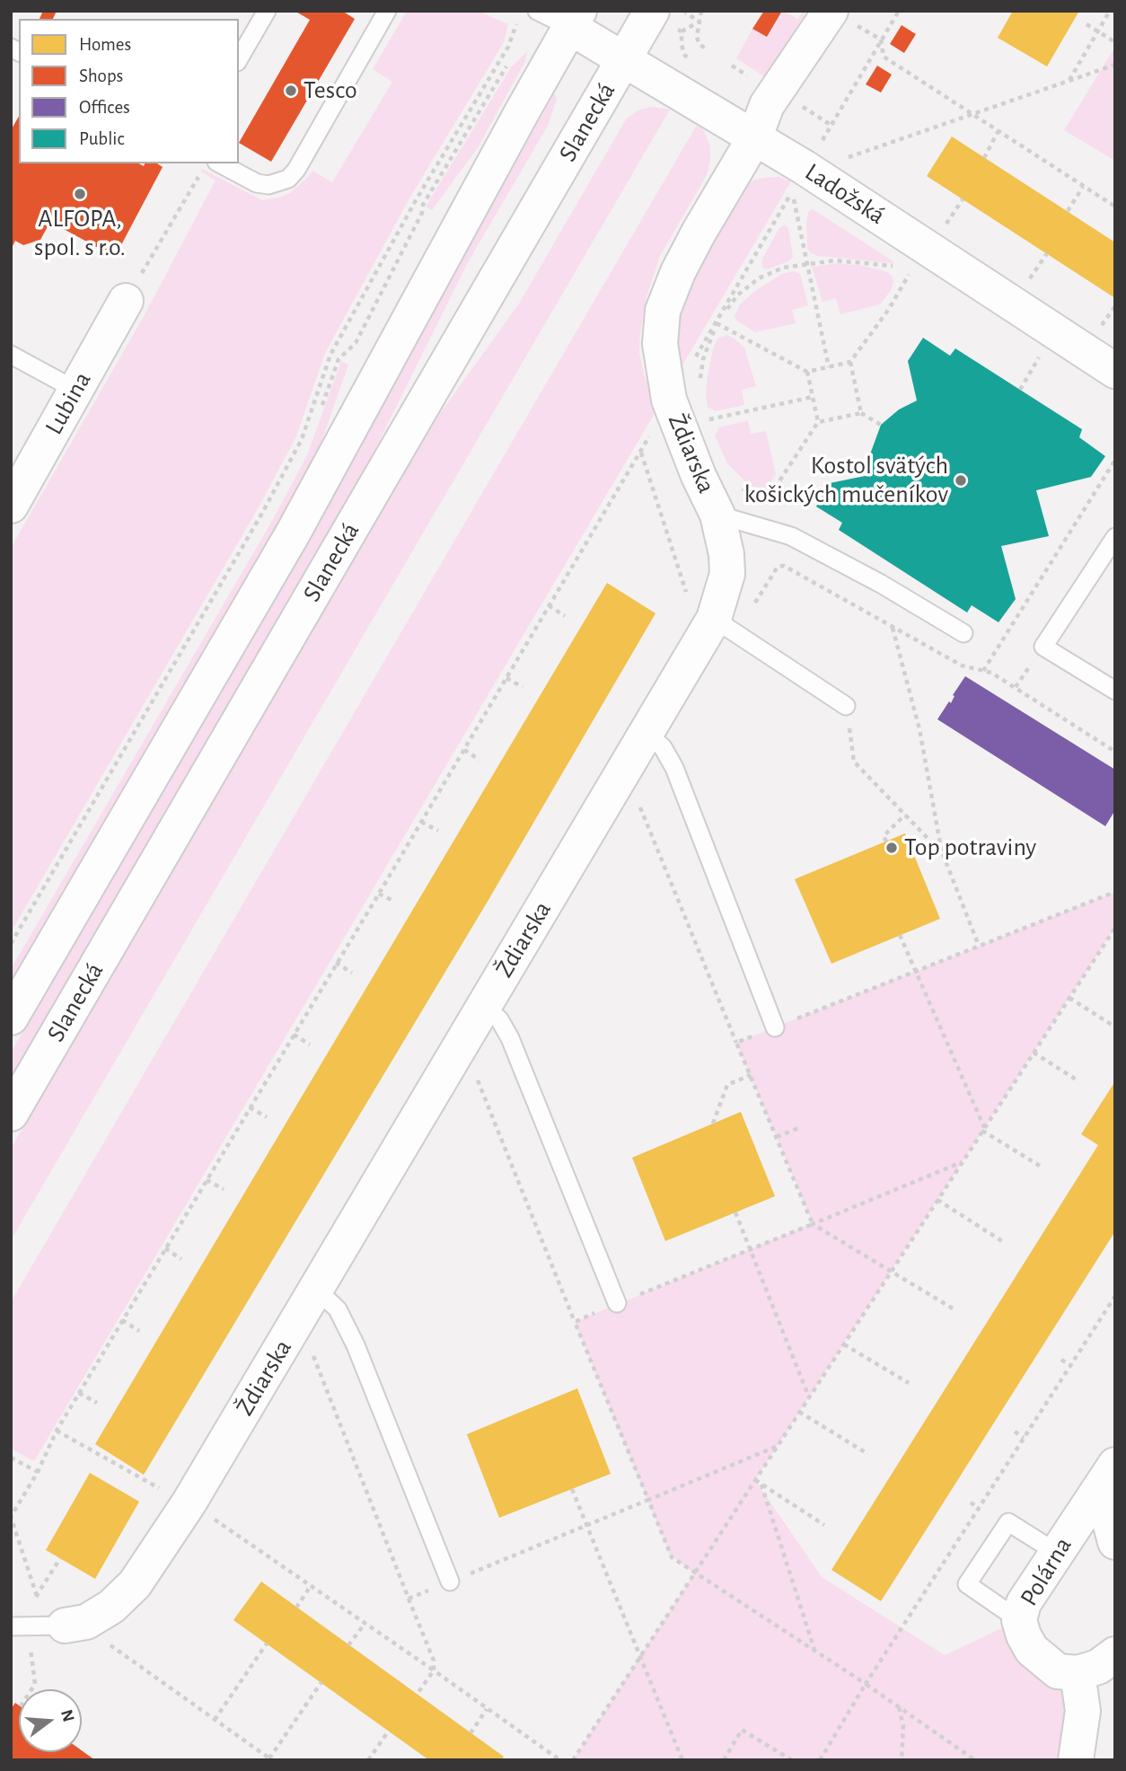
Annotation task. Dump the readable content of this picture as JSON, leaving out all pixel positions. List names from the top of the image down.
{
  "streets": {
    "street": [
      "Slanecká",
      "Ladožská",
      "Lubina",
      "Ždiarska",
      "Polárna"
    ]
  },
  "crossings": [
    ["Slanecká", "Ladožská"],
    ["Ladožská", "Ždiarska"]
  ],
  "places": [
    "Tesco",
    "ALFOPA, spol. s r.o.",
    "Kostol svätých košických mučeníkov",
    "Top potraviny"
  ],
  "legend": [
    "Homes",
    "Shops",
    "Offices",
    "Public"
  ],
  "north": "right"
}
